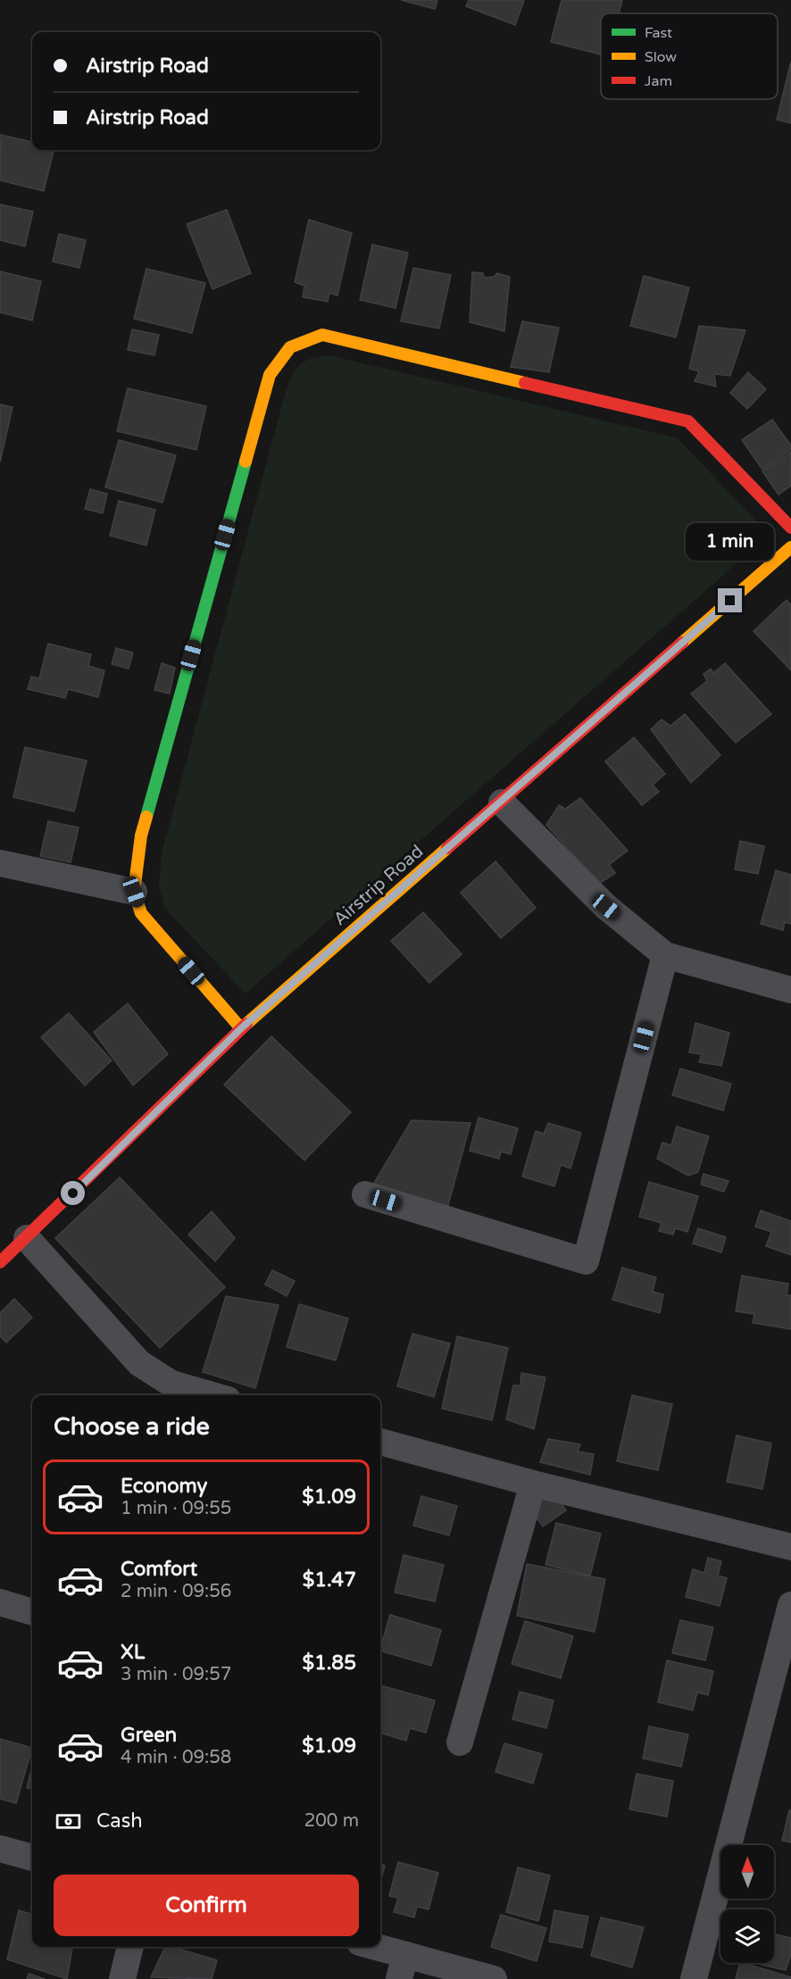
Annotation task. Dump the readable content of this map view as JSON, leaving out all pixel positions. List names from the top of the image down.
{
  "streets": {
    "street": ["Airstrip Road"]
  },
  "legend": ["Fast", "Slow", "Jam"],
  "north": "top",
  "page": {
    "banner": ["Airstrip Road", "Airstrip Road"],
    "bubble": "1 min",
    "heading": "Choose a ride",
    "list": [
      {
        "name": "Economy",
        "note": "1 min · 09:55",
        "value": "$1.09"
      },
      {
        "name": "Comfort",
        "note": "2 min · 09:56",
        "value": "$1.47"
      },
      {
        "name": "XL",
        "note": "3 min · 09:57",
        "value": "$1.85"
      },
      {
        "name": "Green",
        "note": "4 min · 09:58",
        "value": "$1.09"
      }
    ],
    "pay": ["Cash", "200 m"],
    "buttons": "Confirm"
  }
}
